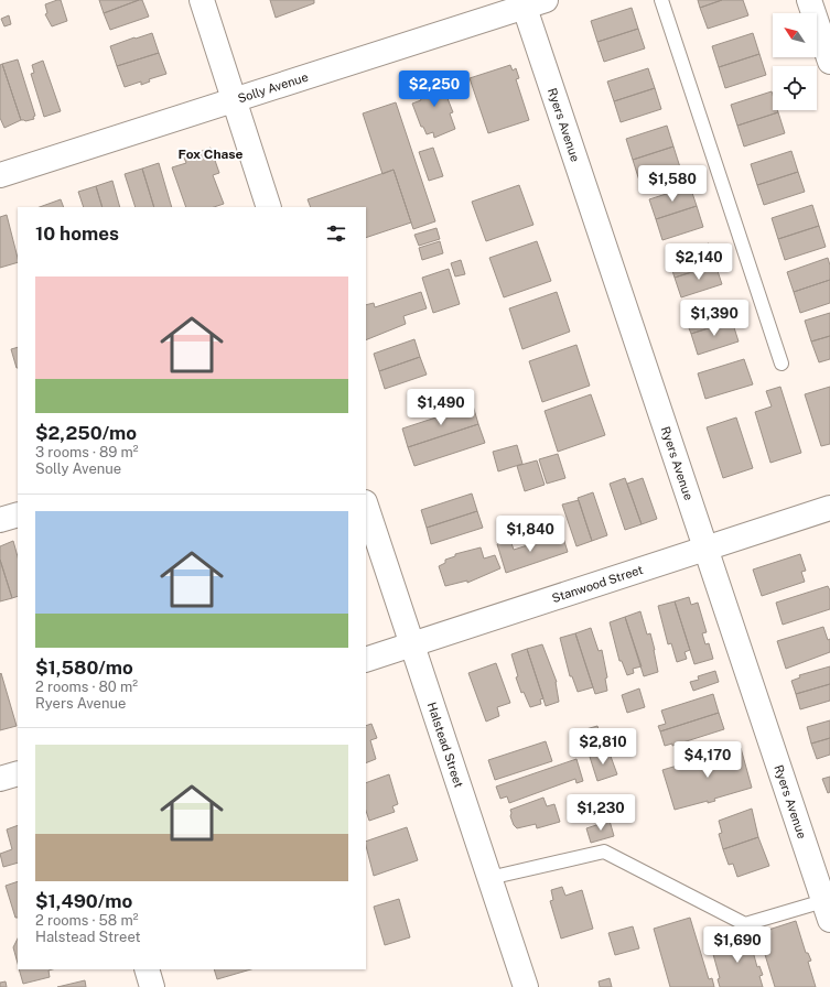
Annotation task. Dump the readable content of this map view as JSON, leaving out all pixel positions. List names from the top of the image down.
{
  "streets": {
    "street": [
      "Solly Avenue",
      "Ryers Avenue",
      "Stanwood Street",
      "Halstead Street"
    ]
  },
  "crossings": [
    ["Solly Avenue", "Ryers Avenue"],
    ["Ryers Avenue", "Stanwood Street"],
    ["Stanwood Street", "Halstead Street"]
  ],
  "districts": ["Fox Chase"],
  "north": "top left",
  "page": {
    "price": [
      "$2,250",
      "$1,580",
      "$2,140",
      "$1,390",
      "$1,490",
      "$1,840",
      "$2,810",
      "$4,170",
      "$1,230",
      "$1,690"
    ],
    "heading": "10 homes",
    "list": [
      {
        "name": "$2,250/mo",
        "note": "3 rooms · 89 m² · Solly Avenue"
      },
      {
        "name": "$1,580/mo",
        "note": "2 rooms · 80 m² · Ryers Avenue"
      },
      {
        "name": "$1,490/mo",
        "note": "2 rooms · 58 m² · Halstead Street"
      }
    ]
  }
}
